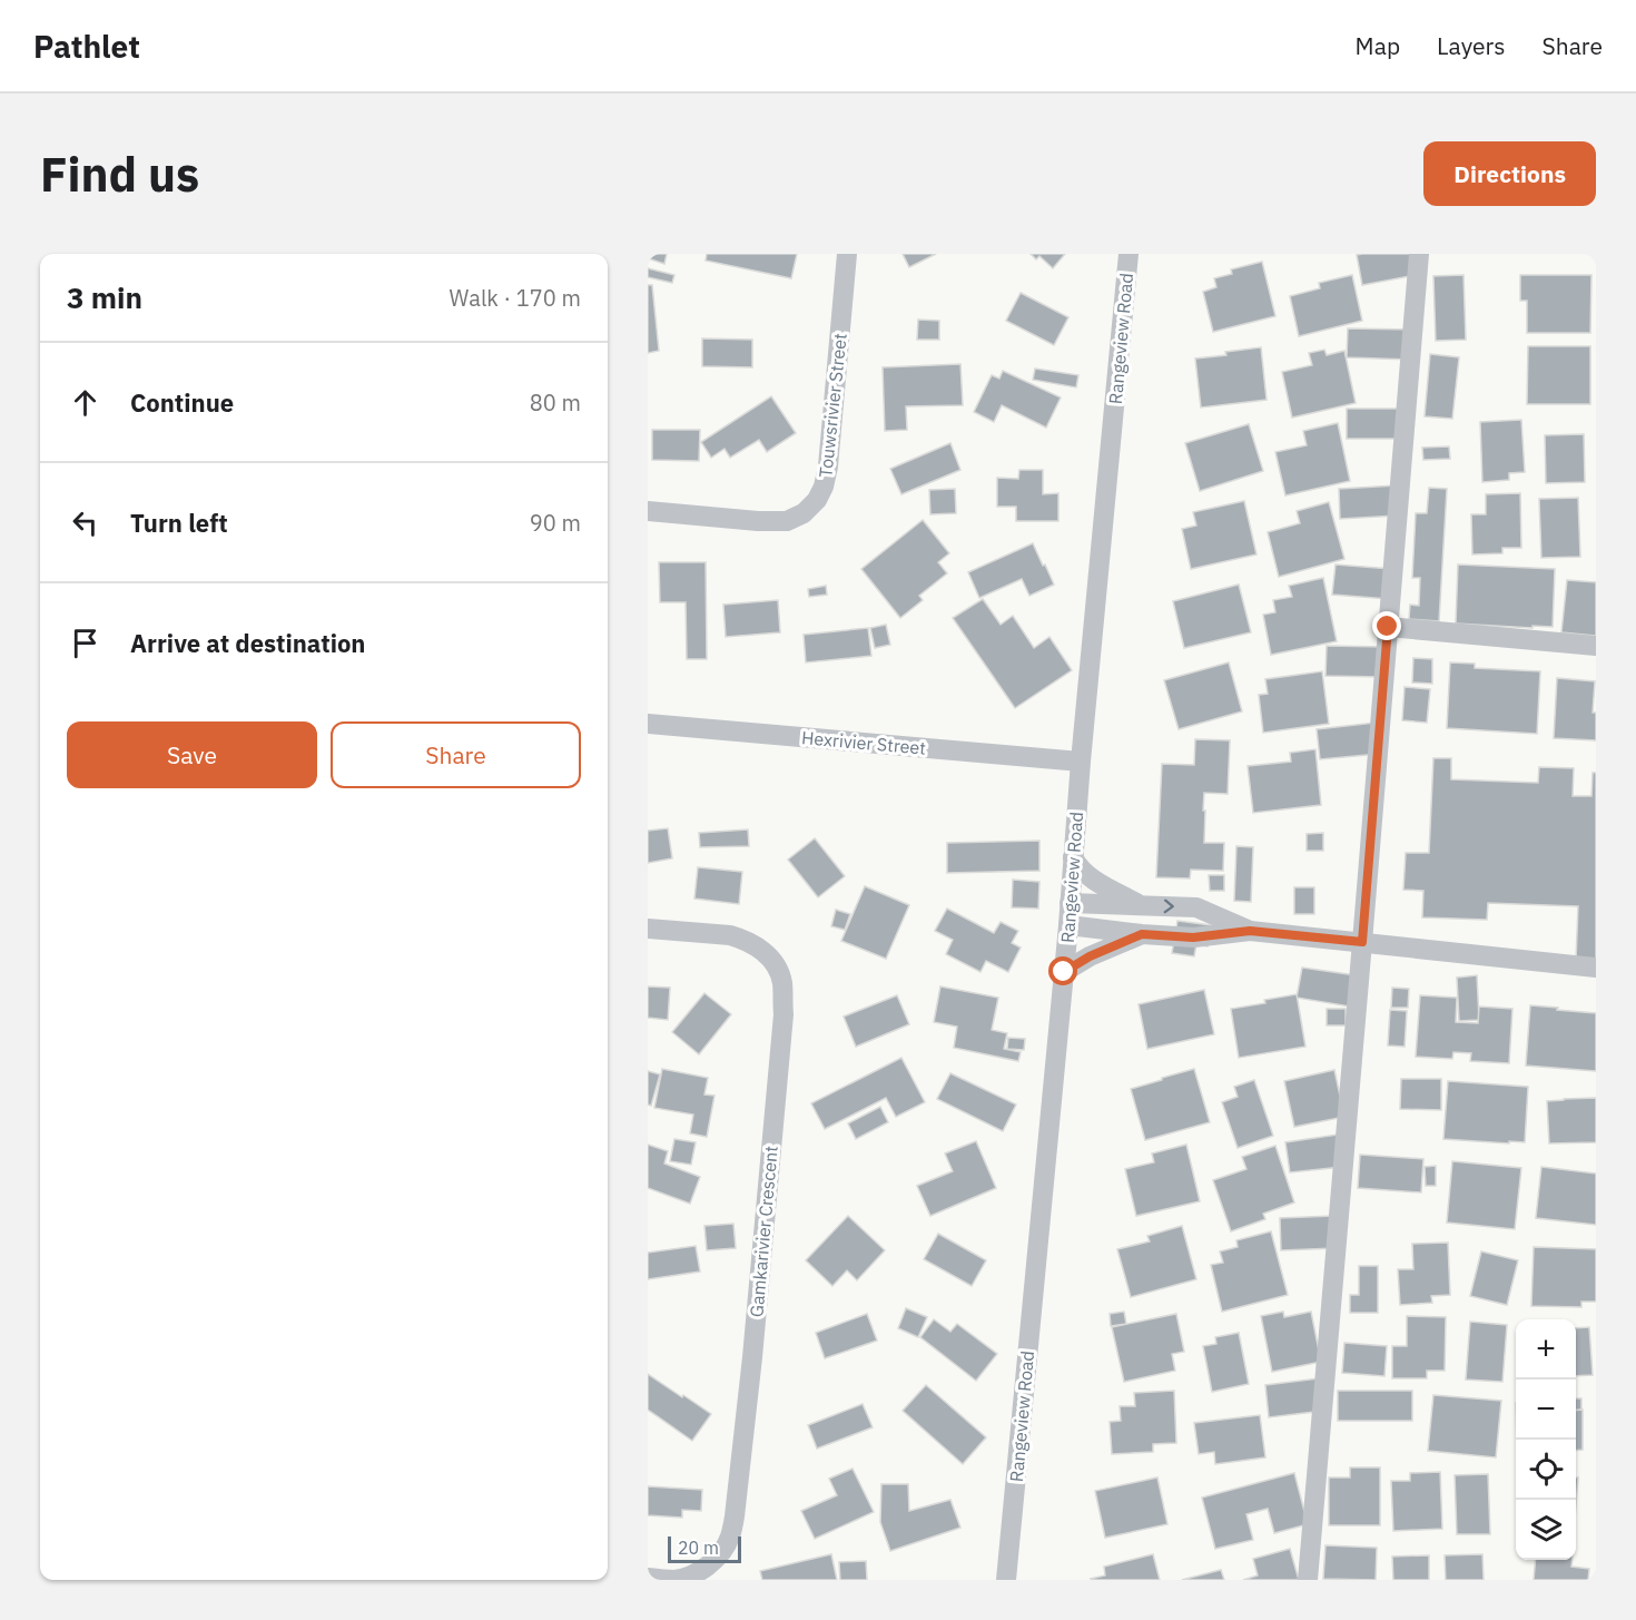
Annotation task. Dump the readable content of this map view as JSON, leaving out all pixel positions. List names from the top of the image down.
{
  "streets": {
    "street": [
      "Rangeview Road",
      "Touwsrivier Street",
      "Hexrivier Street",
      "Gamkarivier Crescent"
    ]
  },
  "crossings": [
    ["Rangeview Road", "Hexrivier Street"]
  ],
  "scale_bar": "20 m",
  "page": {
    "header": "Pathlet",
    "nav": ["Map", "Layers", "Share"],
    "buttons": [
      "Directions",
      ["Save", "Share"]
    ],
    "title": "Find us",
    "heading": ["3 min", "Walk · 170 m"],
    "list": [
      ["Continue", "80 m"],
      ["Turn left", "90 m"],
      "Arrive at destination"
    ],
    "map_buttons": ["+", "−"],
    "scale": "20 m"
  }
}
